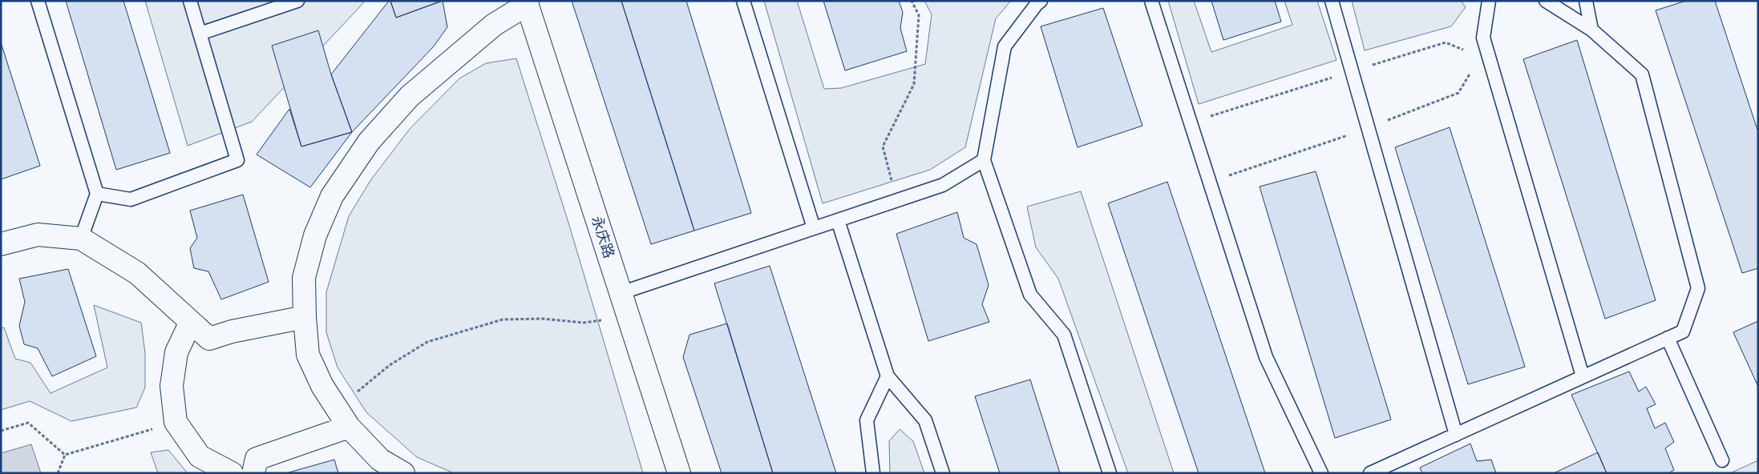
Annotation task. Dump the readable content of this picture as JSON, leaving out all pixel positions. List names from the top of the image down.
{
  "streets": {
    "street": ["永庆路"]
  }
}
